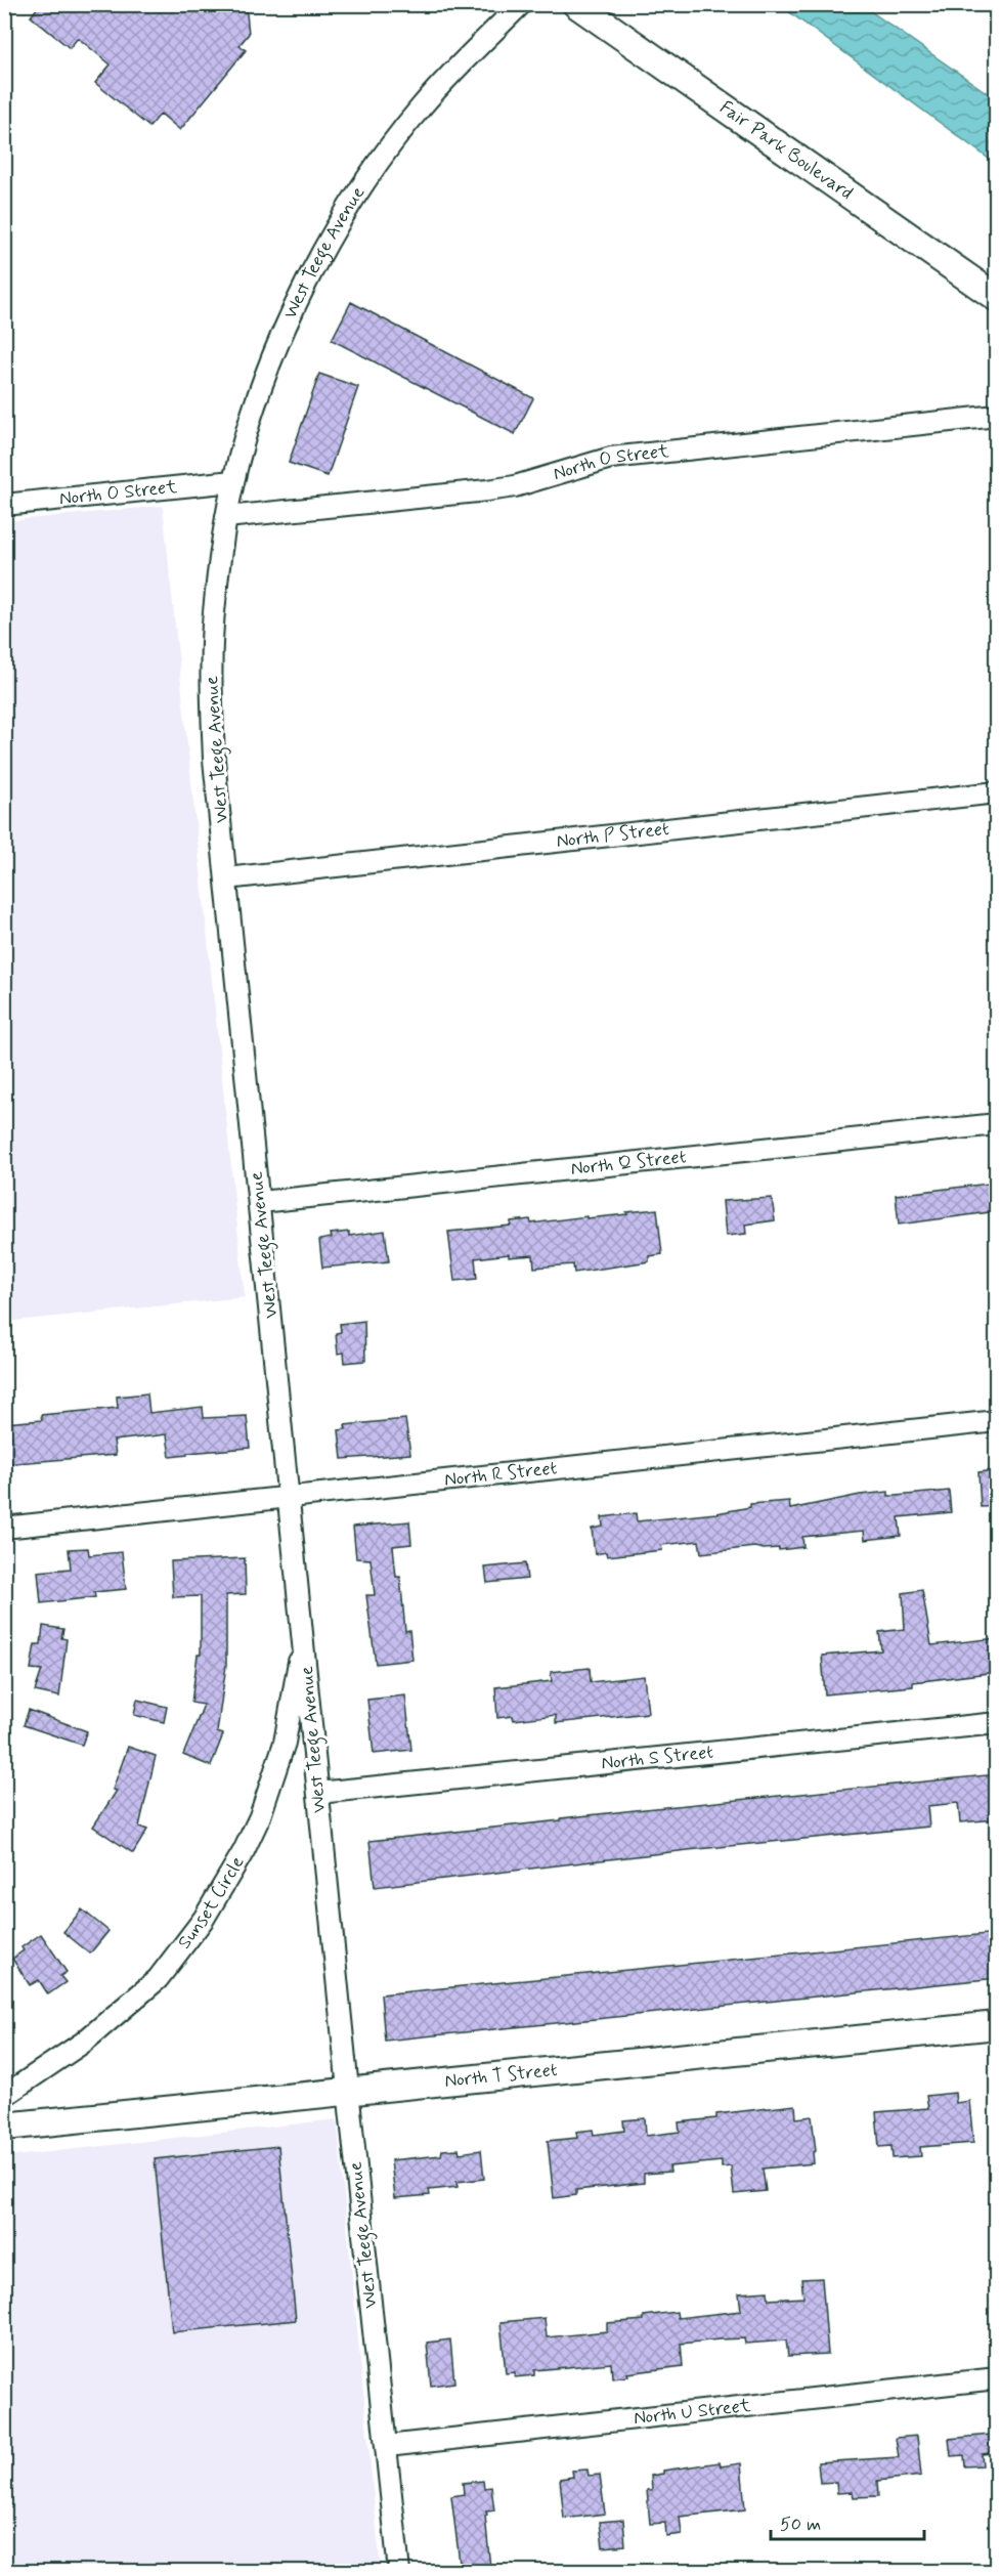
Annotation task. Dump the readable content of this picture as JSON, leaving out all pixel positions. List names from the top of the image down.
{
  "streets": {
    "street": [
      "Fair Park Boulevard",
      "West Teege Avenue",
      "North O Street",
      "North P Street",
      "North Q Street",
      "North R Street",
      "North S Street",
      "Sunset Circle",
      "North T Street",
      "North U Street"
    ]
  },
  "crossings": [
    ["West Teege Avenue", "North O Street"],
    ["West Teege Avenue", "North P Street"],
    ["West Teege Avenue", "North Q Street"],
    ["West Teege Avenue", "North R Street"],
    ["West Teege Avenue", "North S Street"],
    ["West Teege Avenue", "Sunset Circle"],
    ["West Teege Avenue", "North T Street"],
    ["West Teege Avenue", "North U Street"]
  ],
  "scale_bar": "50 m"
}
